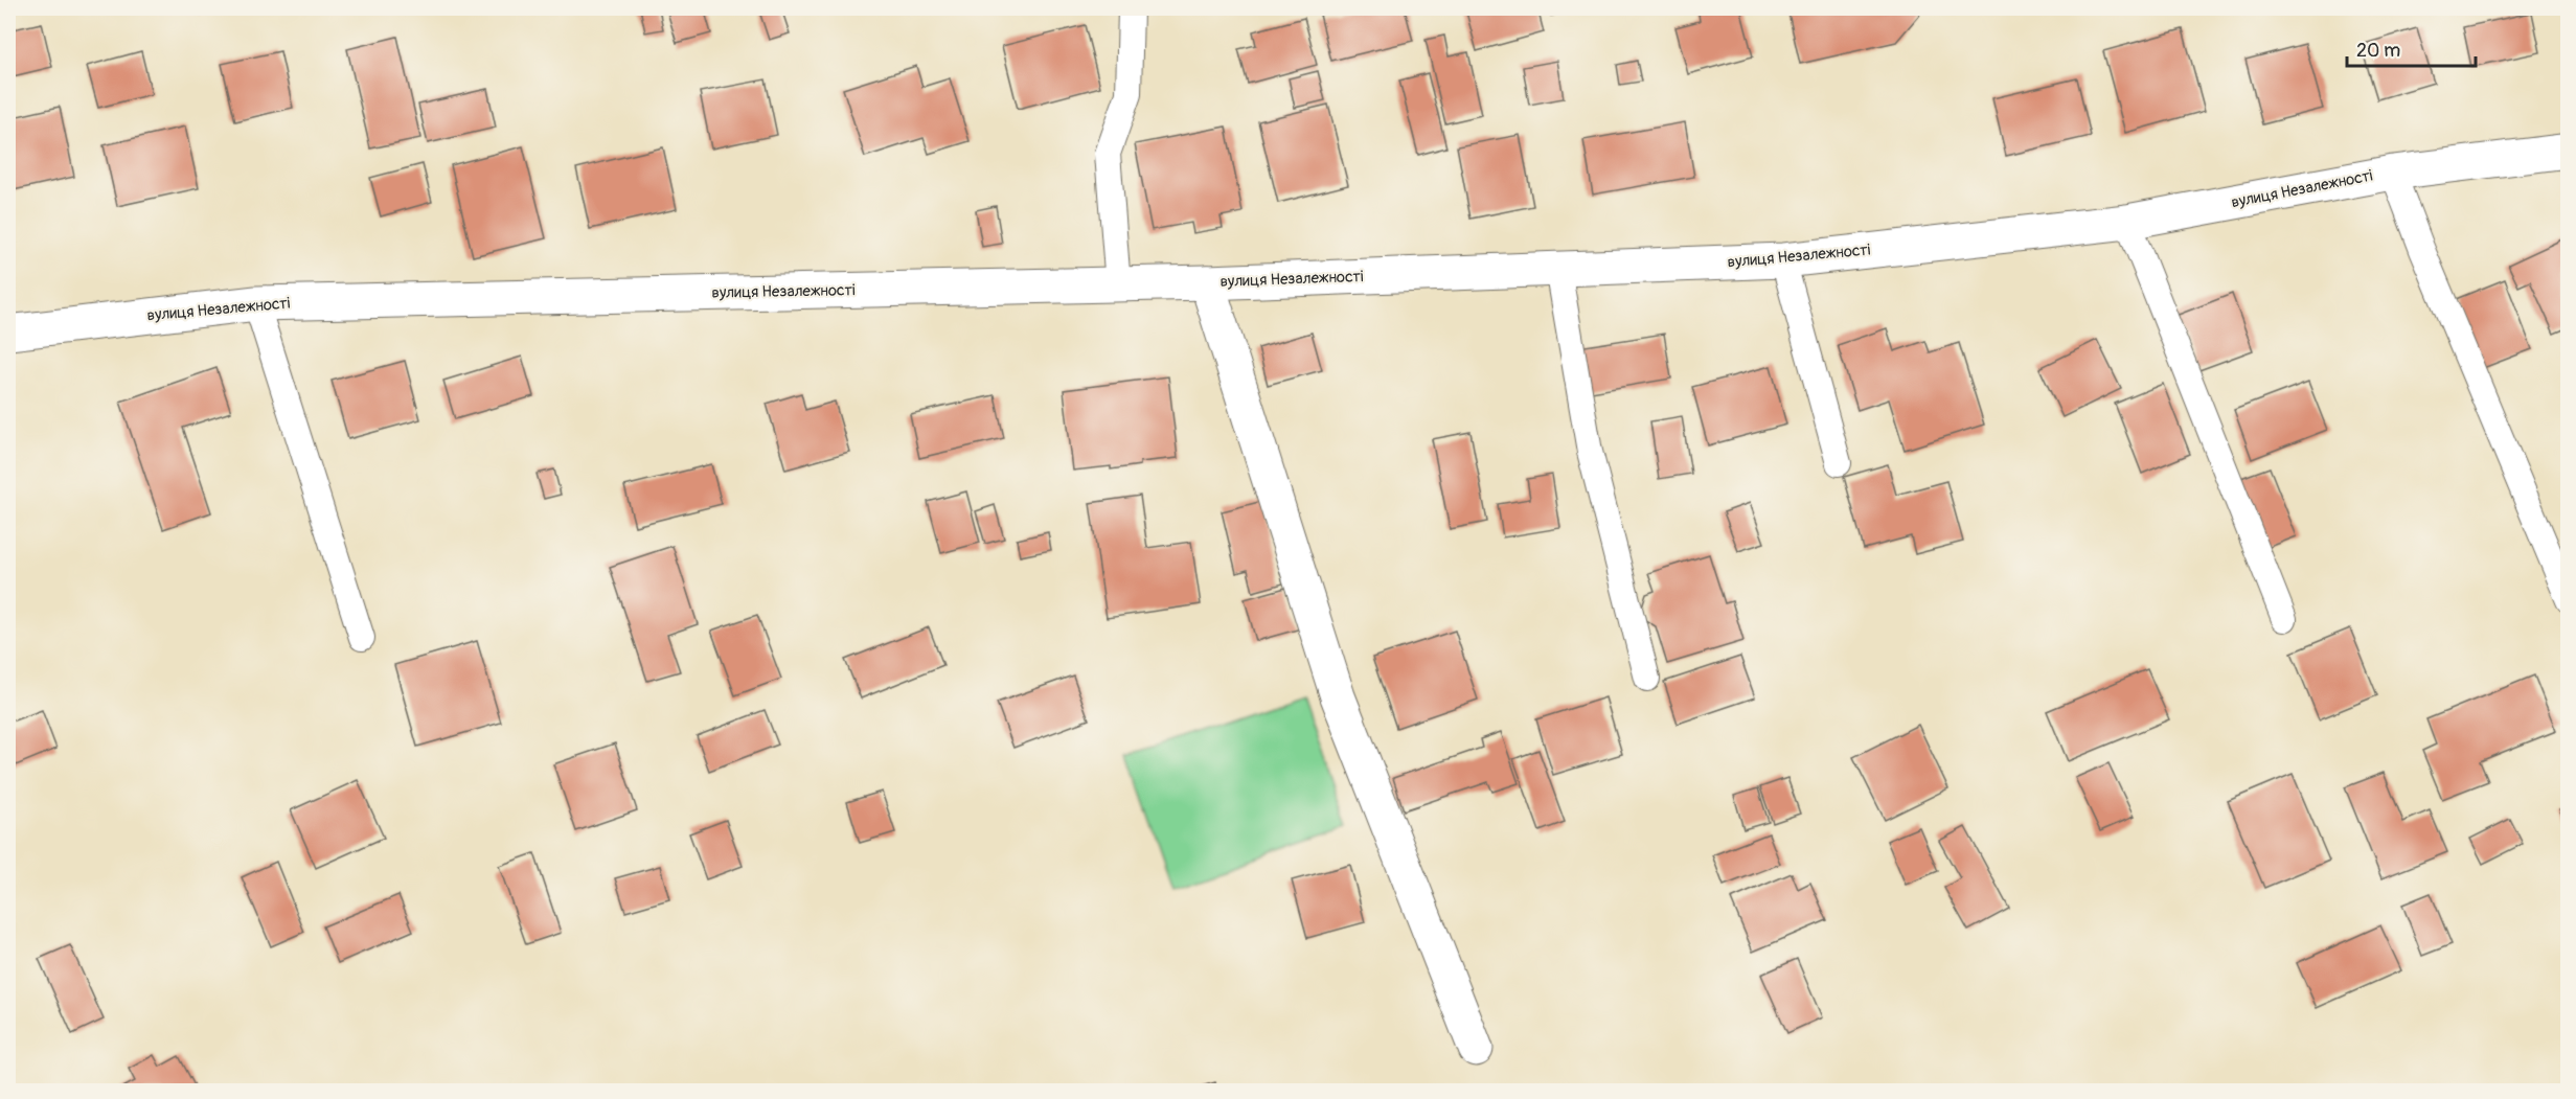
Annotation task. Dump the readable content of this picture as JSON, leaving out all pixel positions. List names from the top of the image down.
{
  "streets": {
    "street": ["вулиця Незалежності"]
  },
  "scale_bar": "20 m"
}
